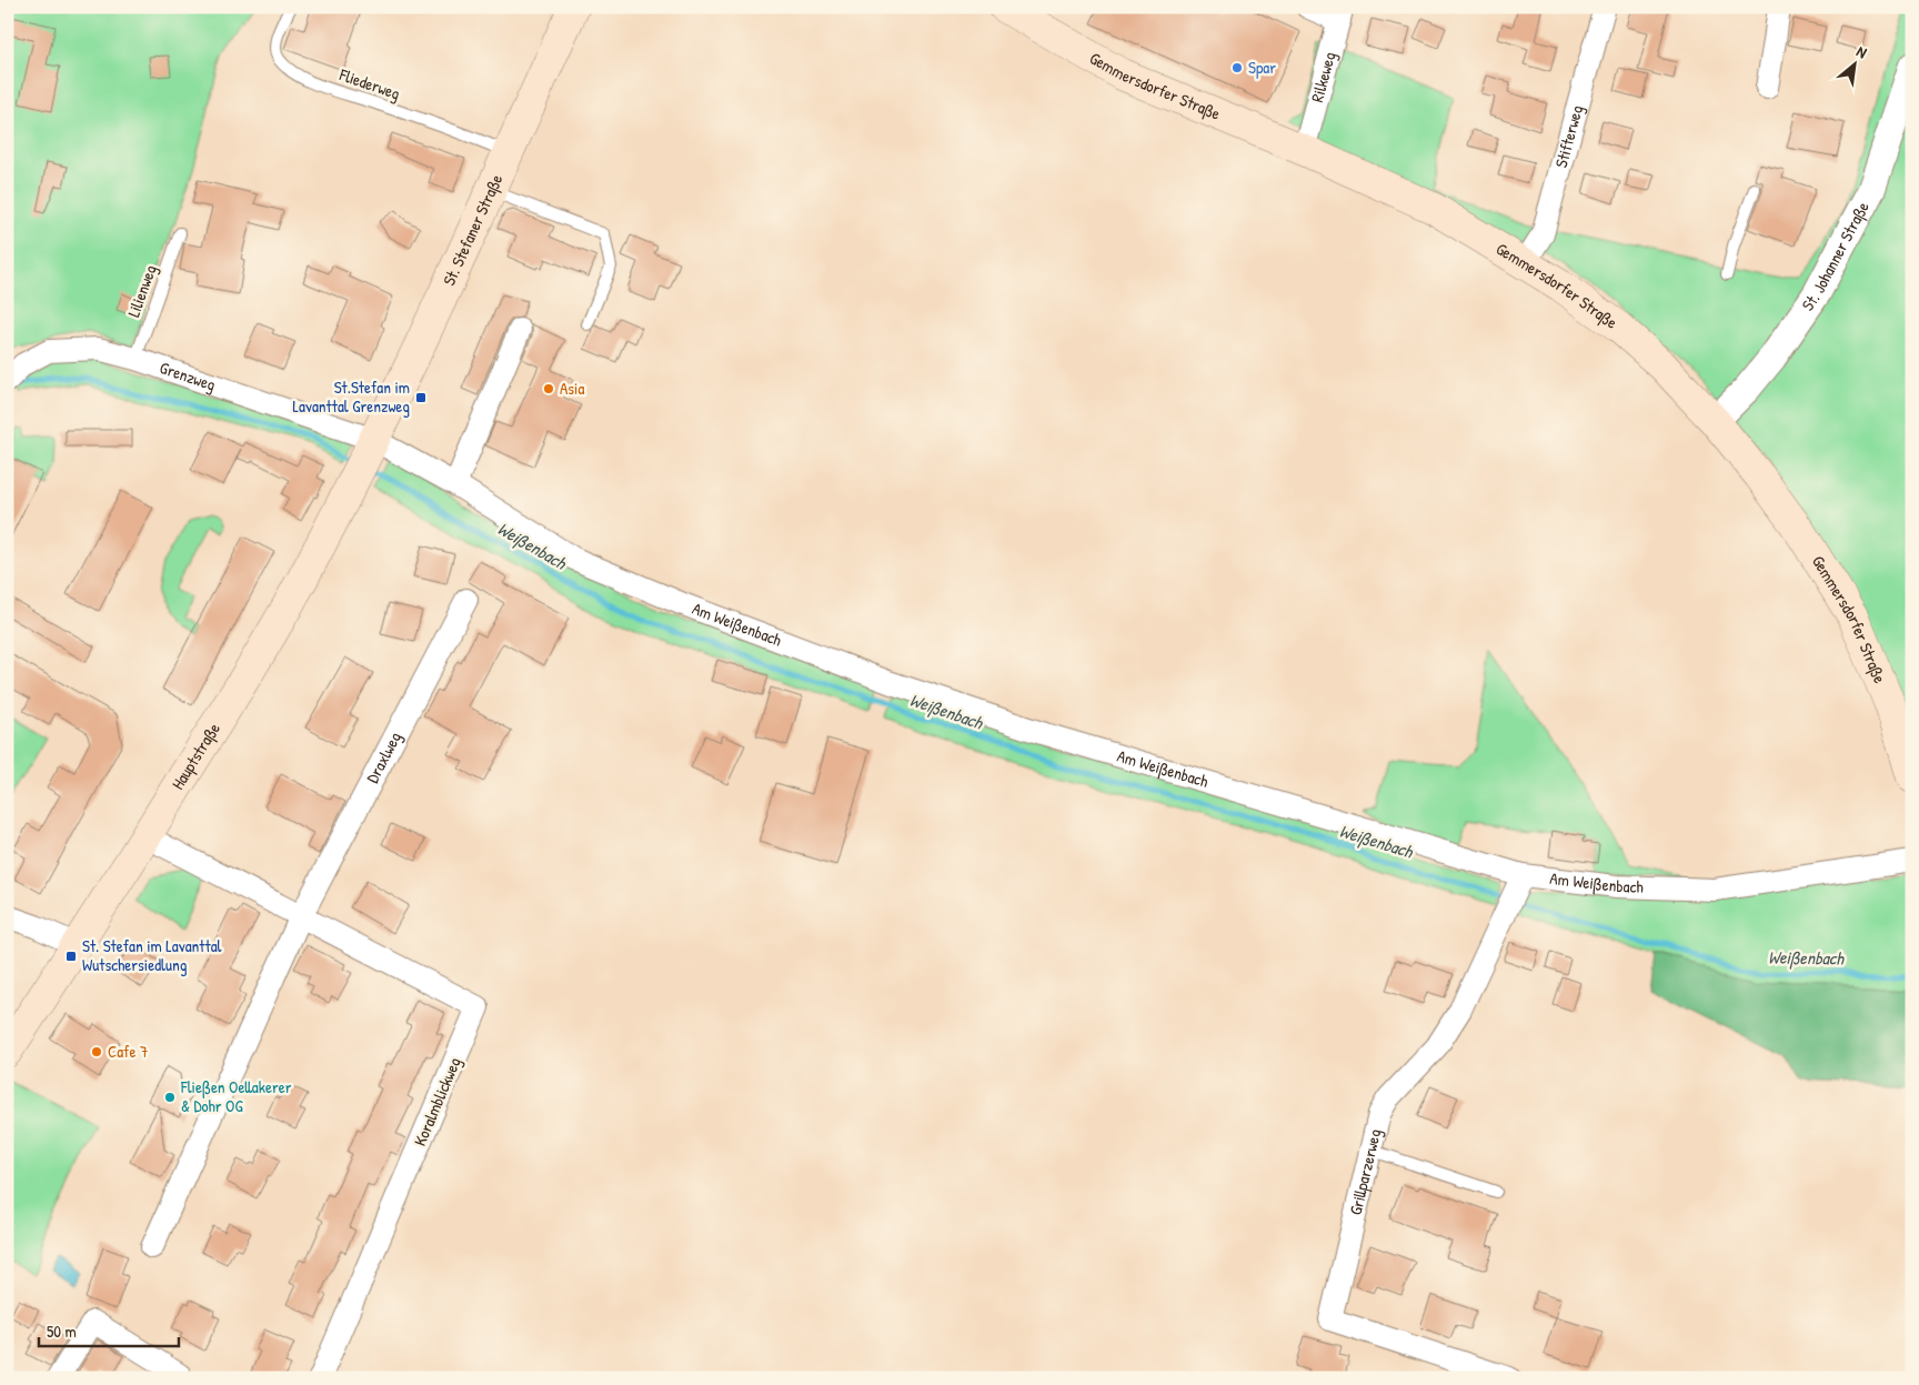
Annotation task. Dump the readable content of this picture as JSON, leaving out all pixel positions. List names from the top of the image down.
{
  "streets": {
    "main road": ["Gemmersdorfer Straße", "St. Stefaner Straße", "Hauptstraße"],
    "street": [
      "Rilkeweg",
      "Stifterweg",
      "St. Johanner Straße",
      "Grenzweg",
      "Am Weißenbach",
      "Draxlweg",
      "Koralmblickweg",
      "Grillparzerweg"
    ],
    "lane": ["Fliederweg", "Lilienweg"]
  },
  "crossings": [
    ["Rilkeweg", "Gemmersdorfer Straße"],
    ["Fliederweg", "St. Stefaner Straße"],
    ["Gemmersdorfer Straße", "Stifterweg"],
    ["Gemmersdorfer Straße", "St. Johanner Straße"],
    ["St. Stefaner Straße", "Grenzweg"],
    ["St. Stefaner Straße", "Am Weißenbach"],
    ["St. Stefaner Straße", "Hauptstraße"],
    ["Lilienweg", "Grenzweg"],
    ["Grenzweg", "Am Weißenbach"],
    ["Grenzweg", "Hauptstraße"],
    ["Am Weißenbach", "Hauptstraße"],
    ["Am Weißenbach", "Grillparzerweg"],
    ["Hauptstraße", "Koralmblickweg"],
    ["Draxlweg", "Koralmblickweg"]
  ],
  "water": ["Weißenbach"],
  "places": {
    "other": [
      "Spar",
      "Asia",
      "Cafe 7",
      "Fließen Oellakerer & Dohr OG"
    ],
    "transit": ["St.Stefan im Lavanttal Grenzweg", "St. Stefan im Lavanttal Wutschersiedlung"]
  },
  "scale_bar": "50 m",
  "north": "top right"
}
